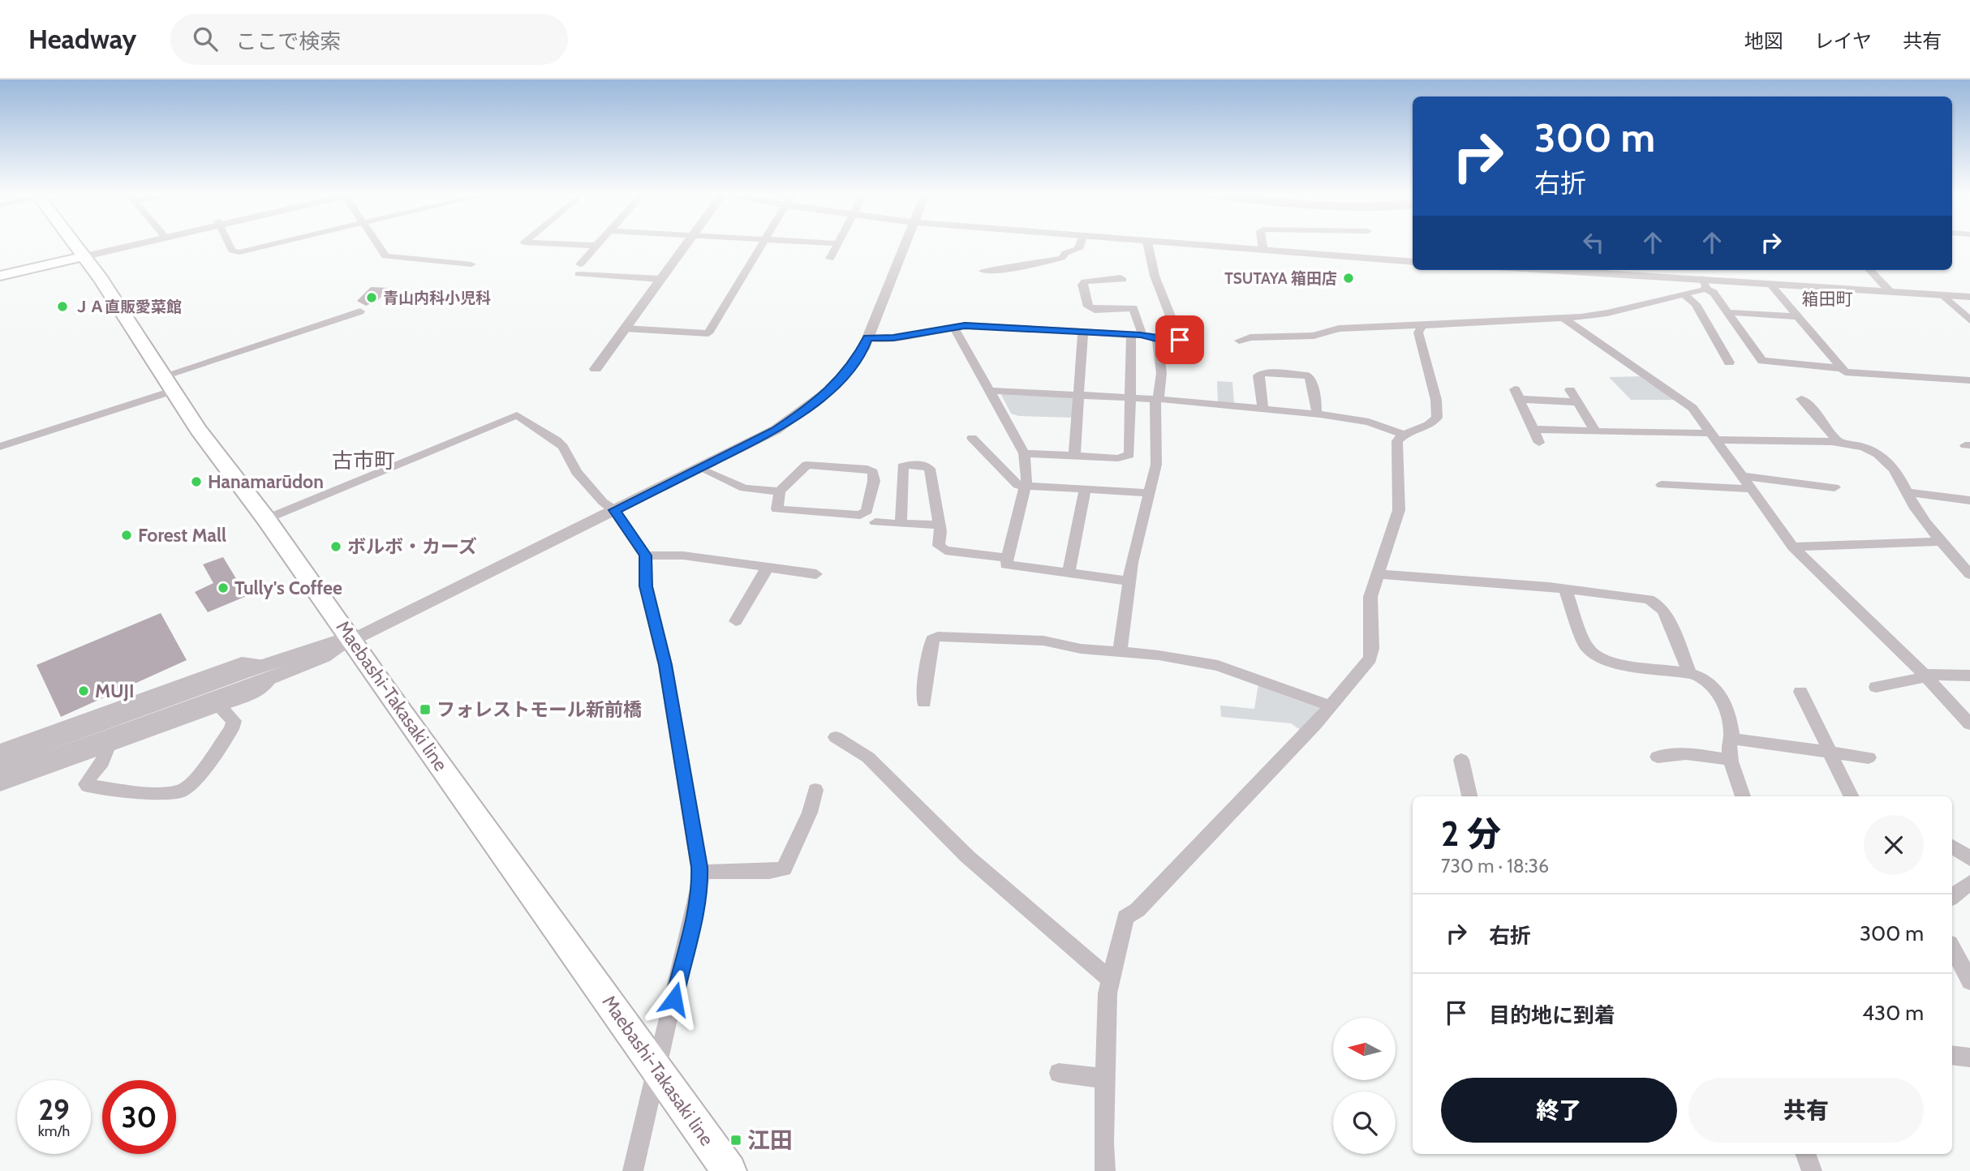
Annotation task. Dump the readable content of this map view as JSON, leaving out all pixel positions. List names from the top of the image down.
{
  "streets": {
    "main road": ["Maebashi-Takasaki line"]
  },
  "districts": ["箱田町", "古市町"],
  "places": {
    "other": [
      "TSUTAYA 箱田店",
      "青山内科小児科",
      "ＪＡ直販愛菜館",
      "Hanamarūdon",
      "Forest Mall",
      "ボルボ・カーズ",
      "Tully's Coffee",
      "MUJI"
    ],
    "transit": ["フォレストモール新前橋", "江田"]
  },
  "north": "left",
  "page": {
    "header": "Headway",
    "search": "ここで検索",
    "nav": ["地図", "レイヤ", "共有"],
    "turn": ["300 m", "右折"],
    "heading": ["2 分", "730 m · 18:36"],
    "list": [
      {
        "name": "右折",
        "value": "300 m"
      },
      {
        "name": "目的地に到着",
        "value": "430 m"
      }
    ],
    "buttons": ["終了", "共有"],
    "speed": "29 km/h",
    "limit": "30"
  }
}
